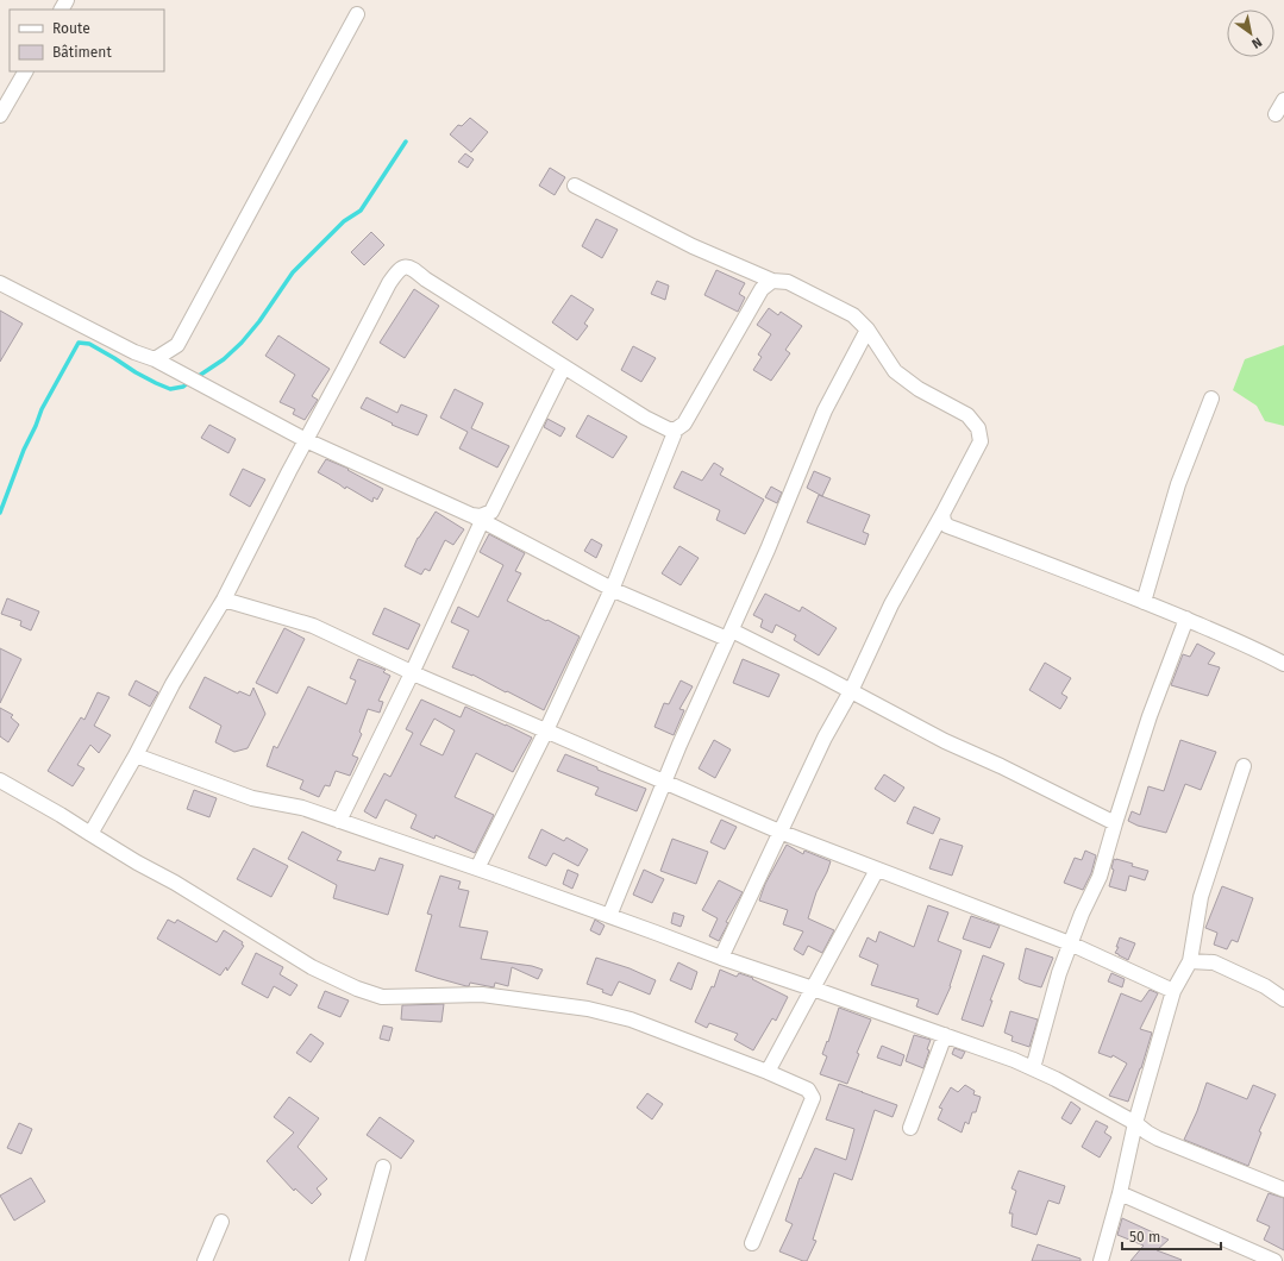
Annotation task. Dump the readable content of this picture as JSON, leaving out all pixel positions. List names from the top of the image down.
{
  "legend": ["Route", "Bâtiment"],
  "scale_bar": "50 m",
  "north": "bottom right"
}
